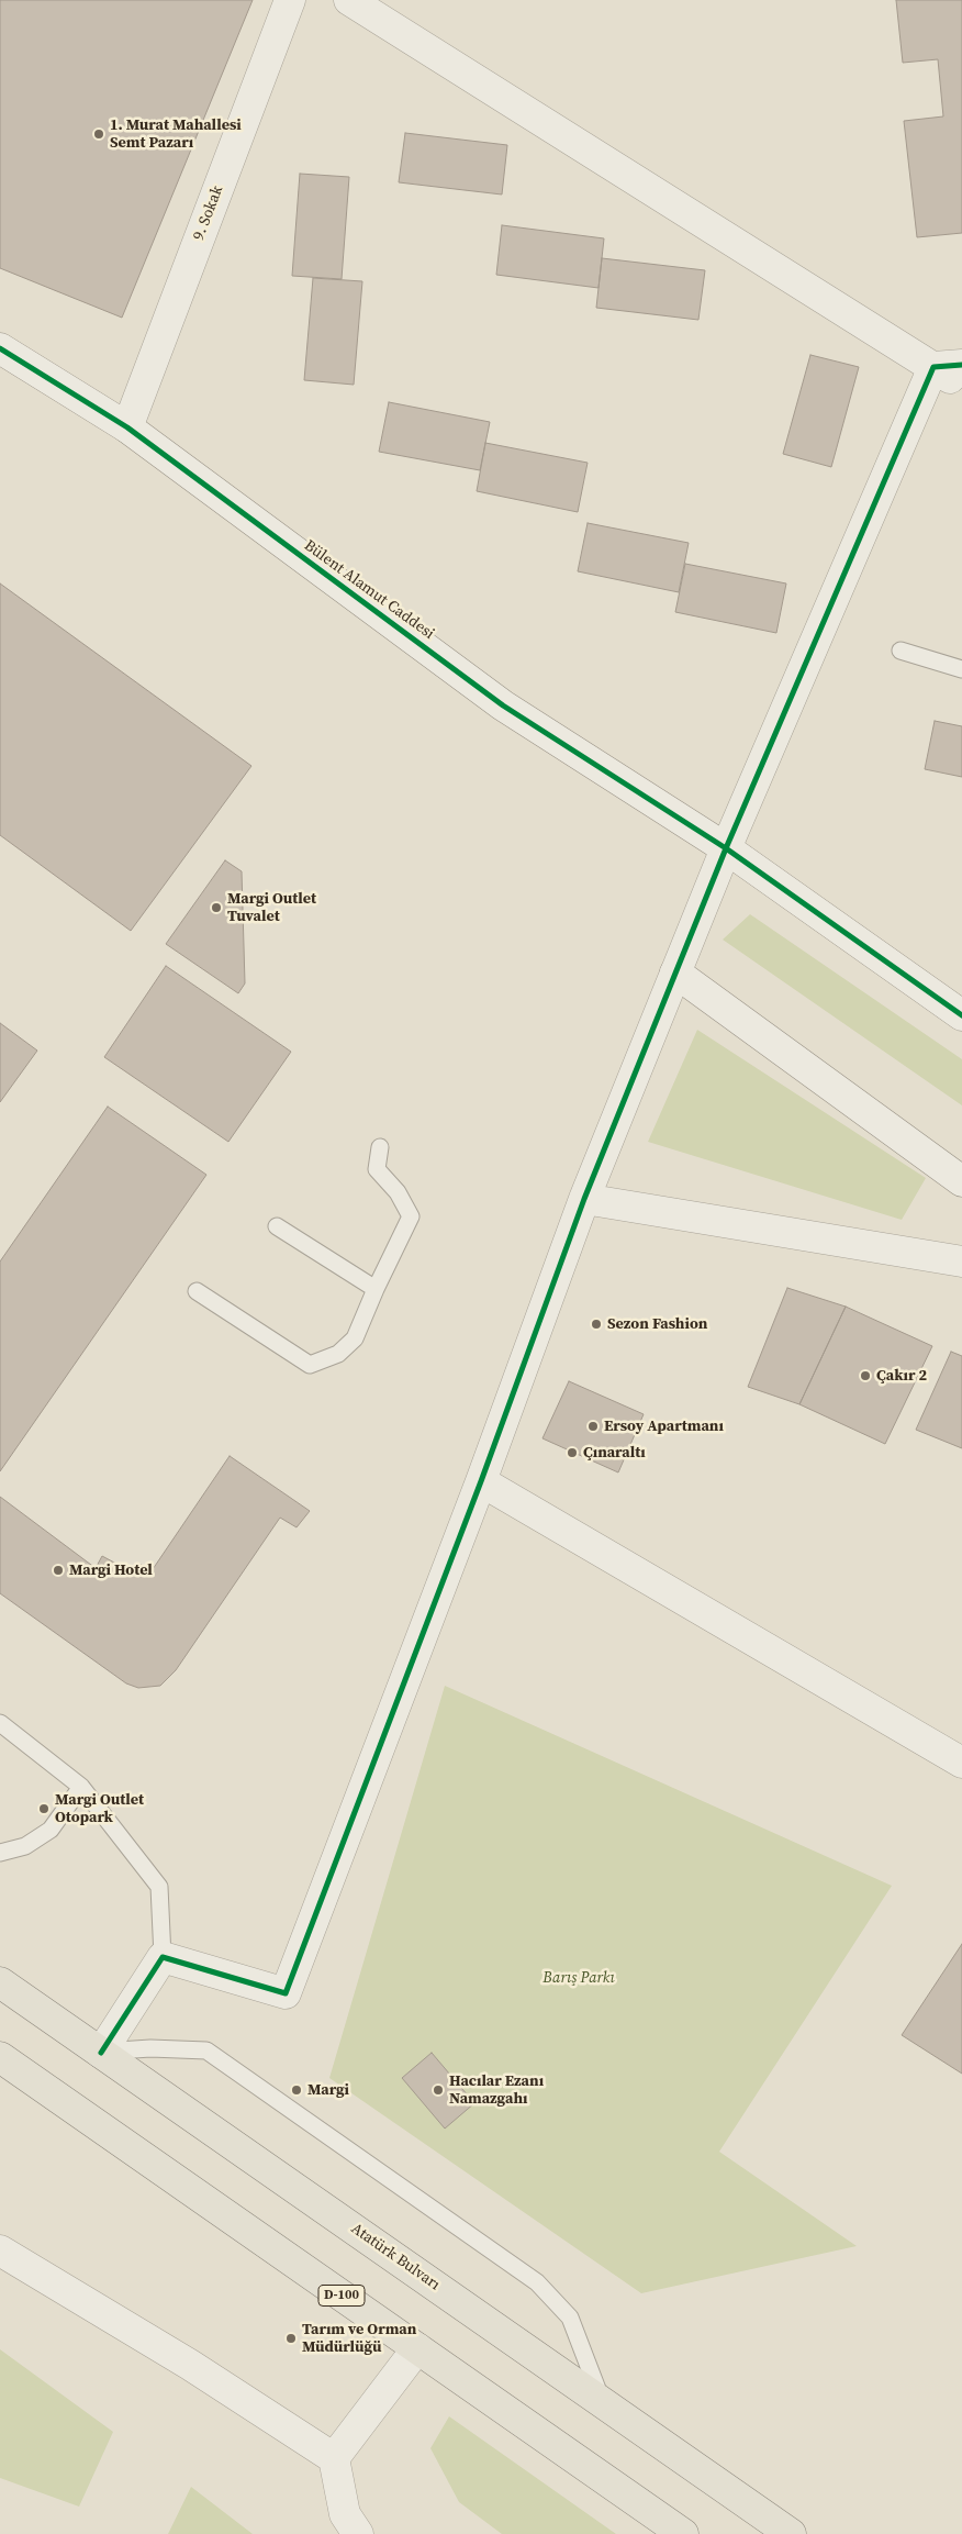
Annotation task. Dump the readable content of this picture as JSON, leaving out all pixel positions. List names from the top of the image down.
{
  "streets": {
    "main road": ["Atatürk Bulvarı", "D-100"],
    "street": ["9. Sokak", "Bülent Alamut Caddesi"]
  },
  "crossings": [
    ["9. Sokak", "Bülent Alamut Caddesi"]
  ],
  "parks": ["Barış Parkı"],
  "places": [
    "1. Murat Mahallesi Semt Pazarı",
    "Margi Outlet Tuvalet",
    "Sezon Fashion",
    "Çakır 2",
    "Ersoy Apartmanı",
    "Çınaraltı",
    "Margi Hotel",
    "Margi Outlet Otopark",
    "Margi",
    "Hacılar Ezanı Namazgahı",
    "Tarım ve Orman Müdürlüğü"
  ]
}
